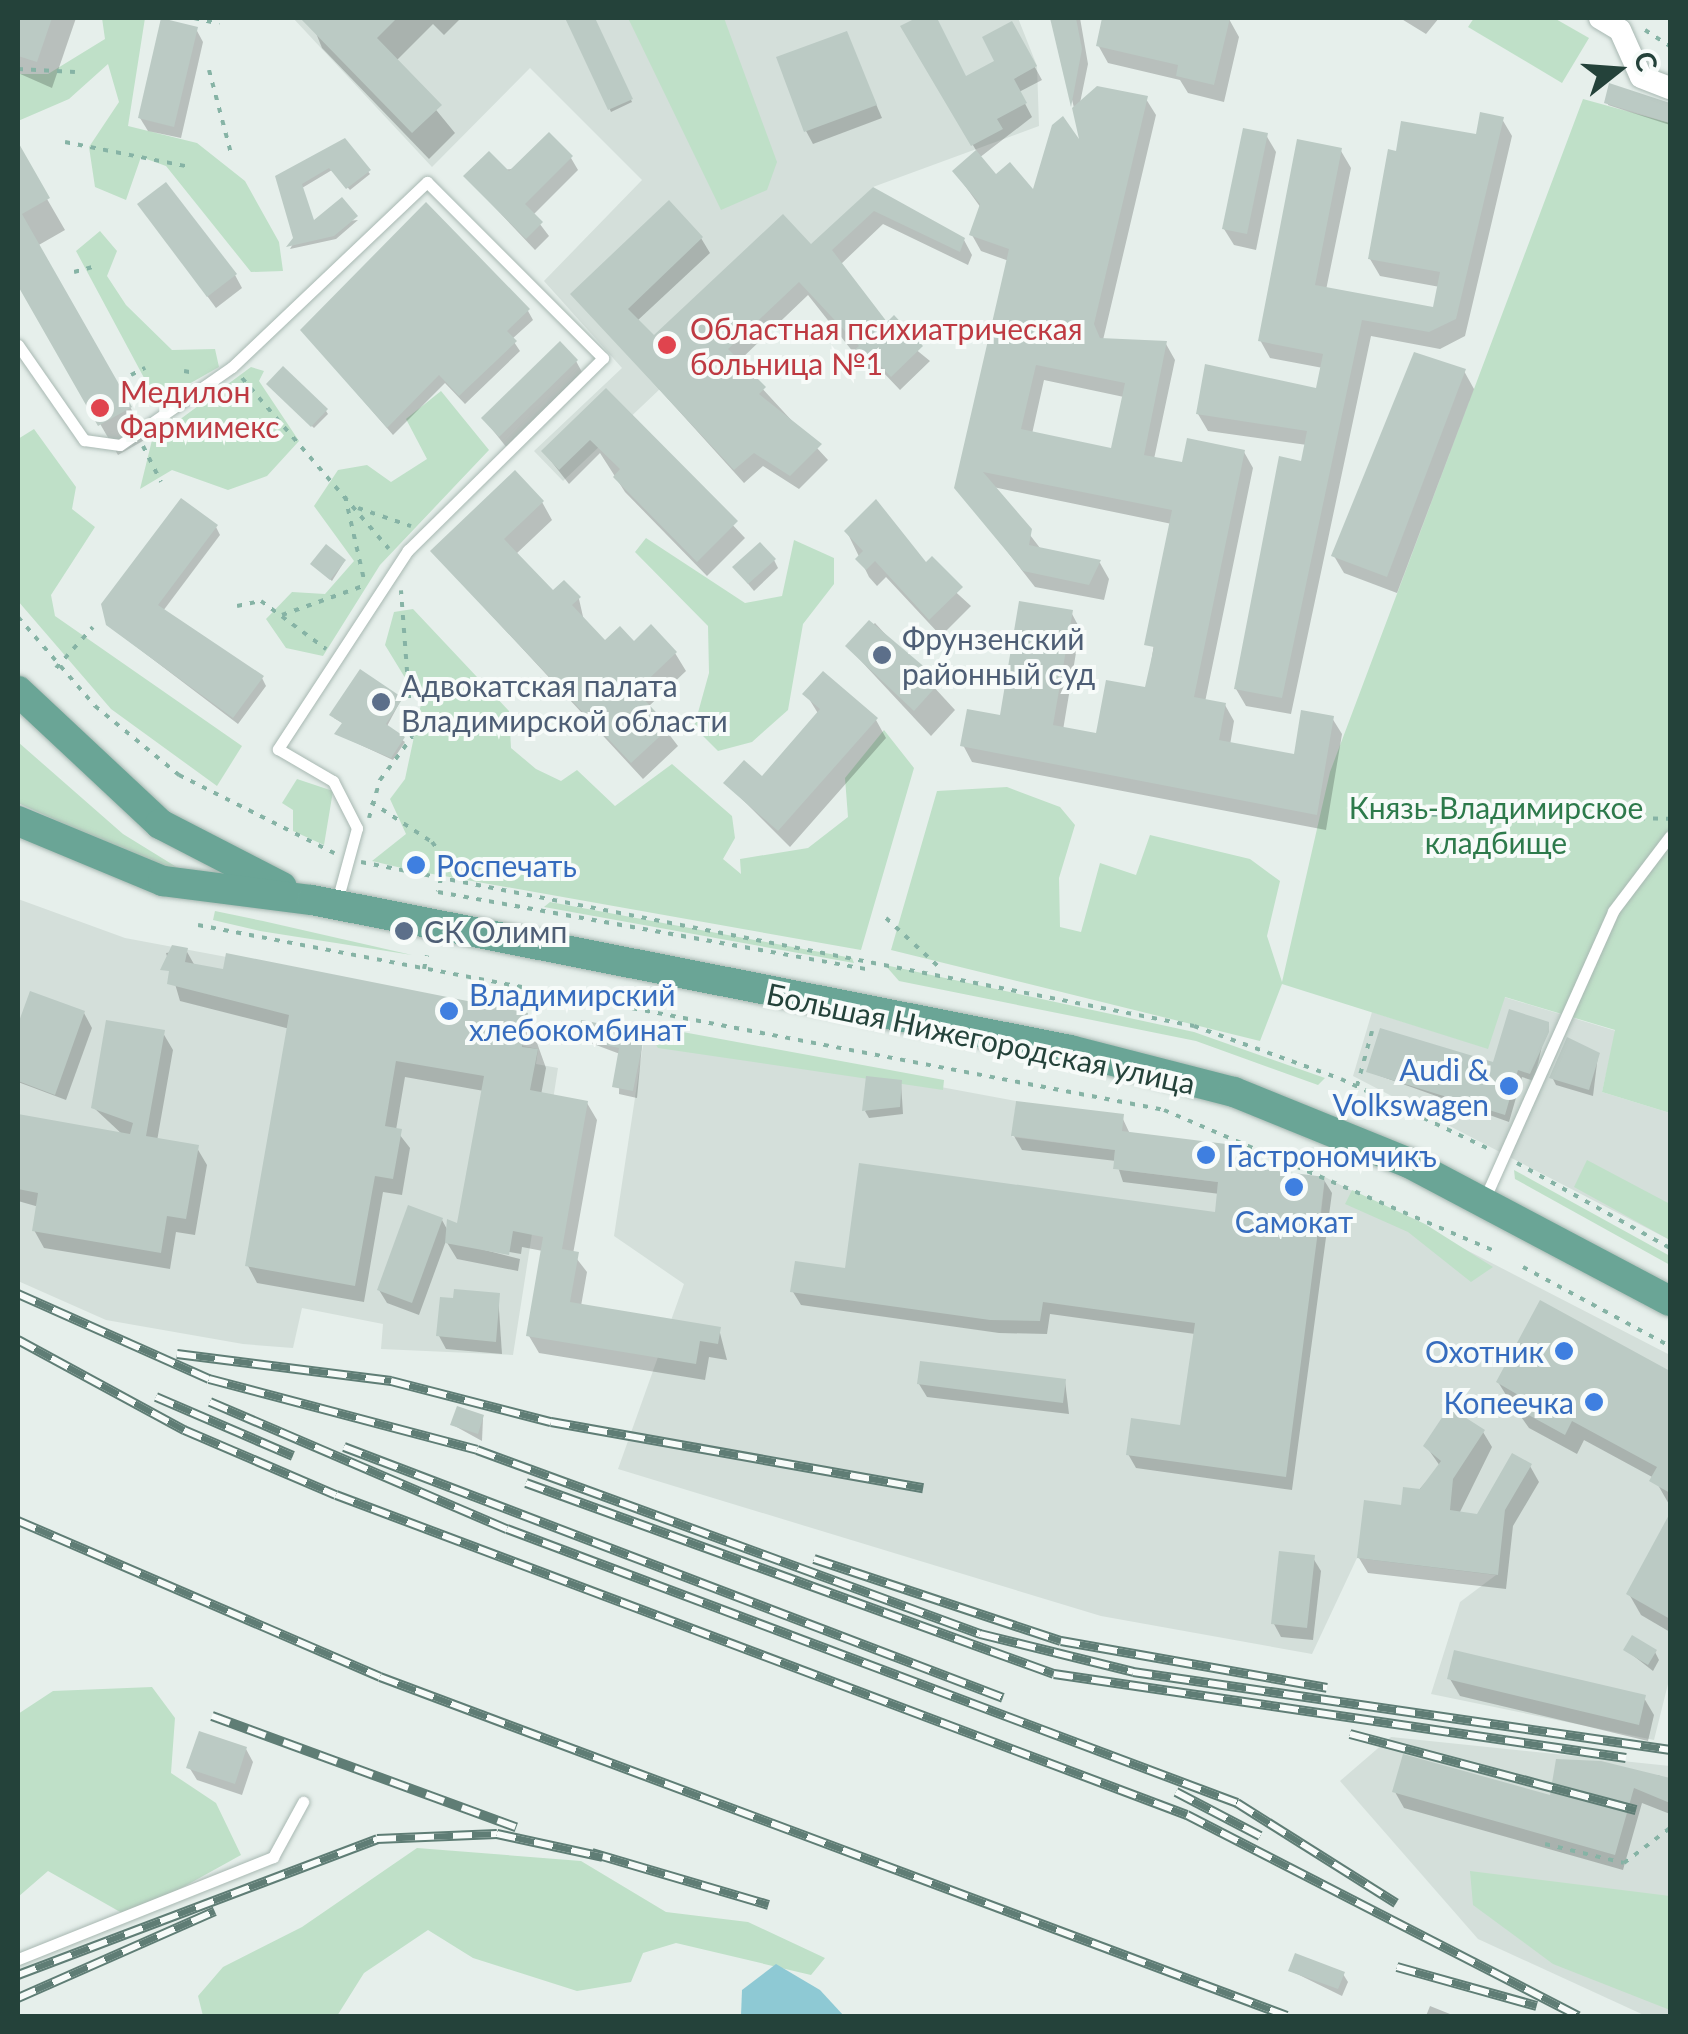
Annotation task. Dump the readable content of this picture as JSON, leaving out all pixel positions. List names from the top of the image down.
{
  "streets": {
    "main road": ["Большая Нижегородская улица"]
  },
  "parks": ["Князь-Владимирское кладбище"],
  "places": [
    "Областная психиатрическая больница №1",
    "Медилон Фармимекс",
    "Фрунзенский районный суд",
    "Адвокатская палата Владимирской области",
    "Роспечать",
    "СК Олимп",
    "Владимирский хлебокомбинат",
    "Audi & Volkswagen",
    "Гастрономчикъ",
    "Самокат",
    "Охотник",
    "Копеечка"
  ],
  "north": "right"
}
